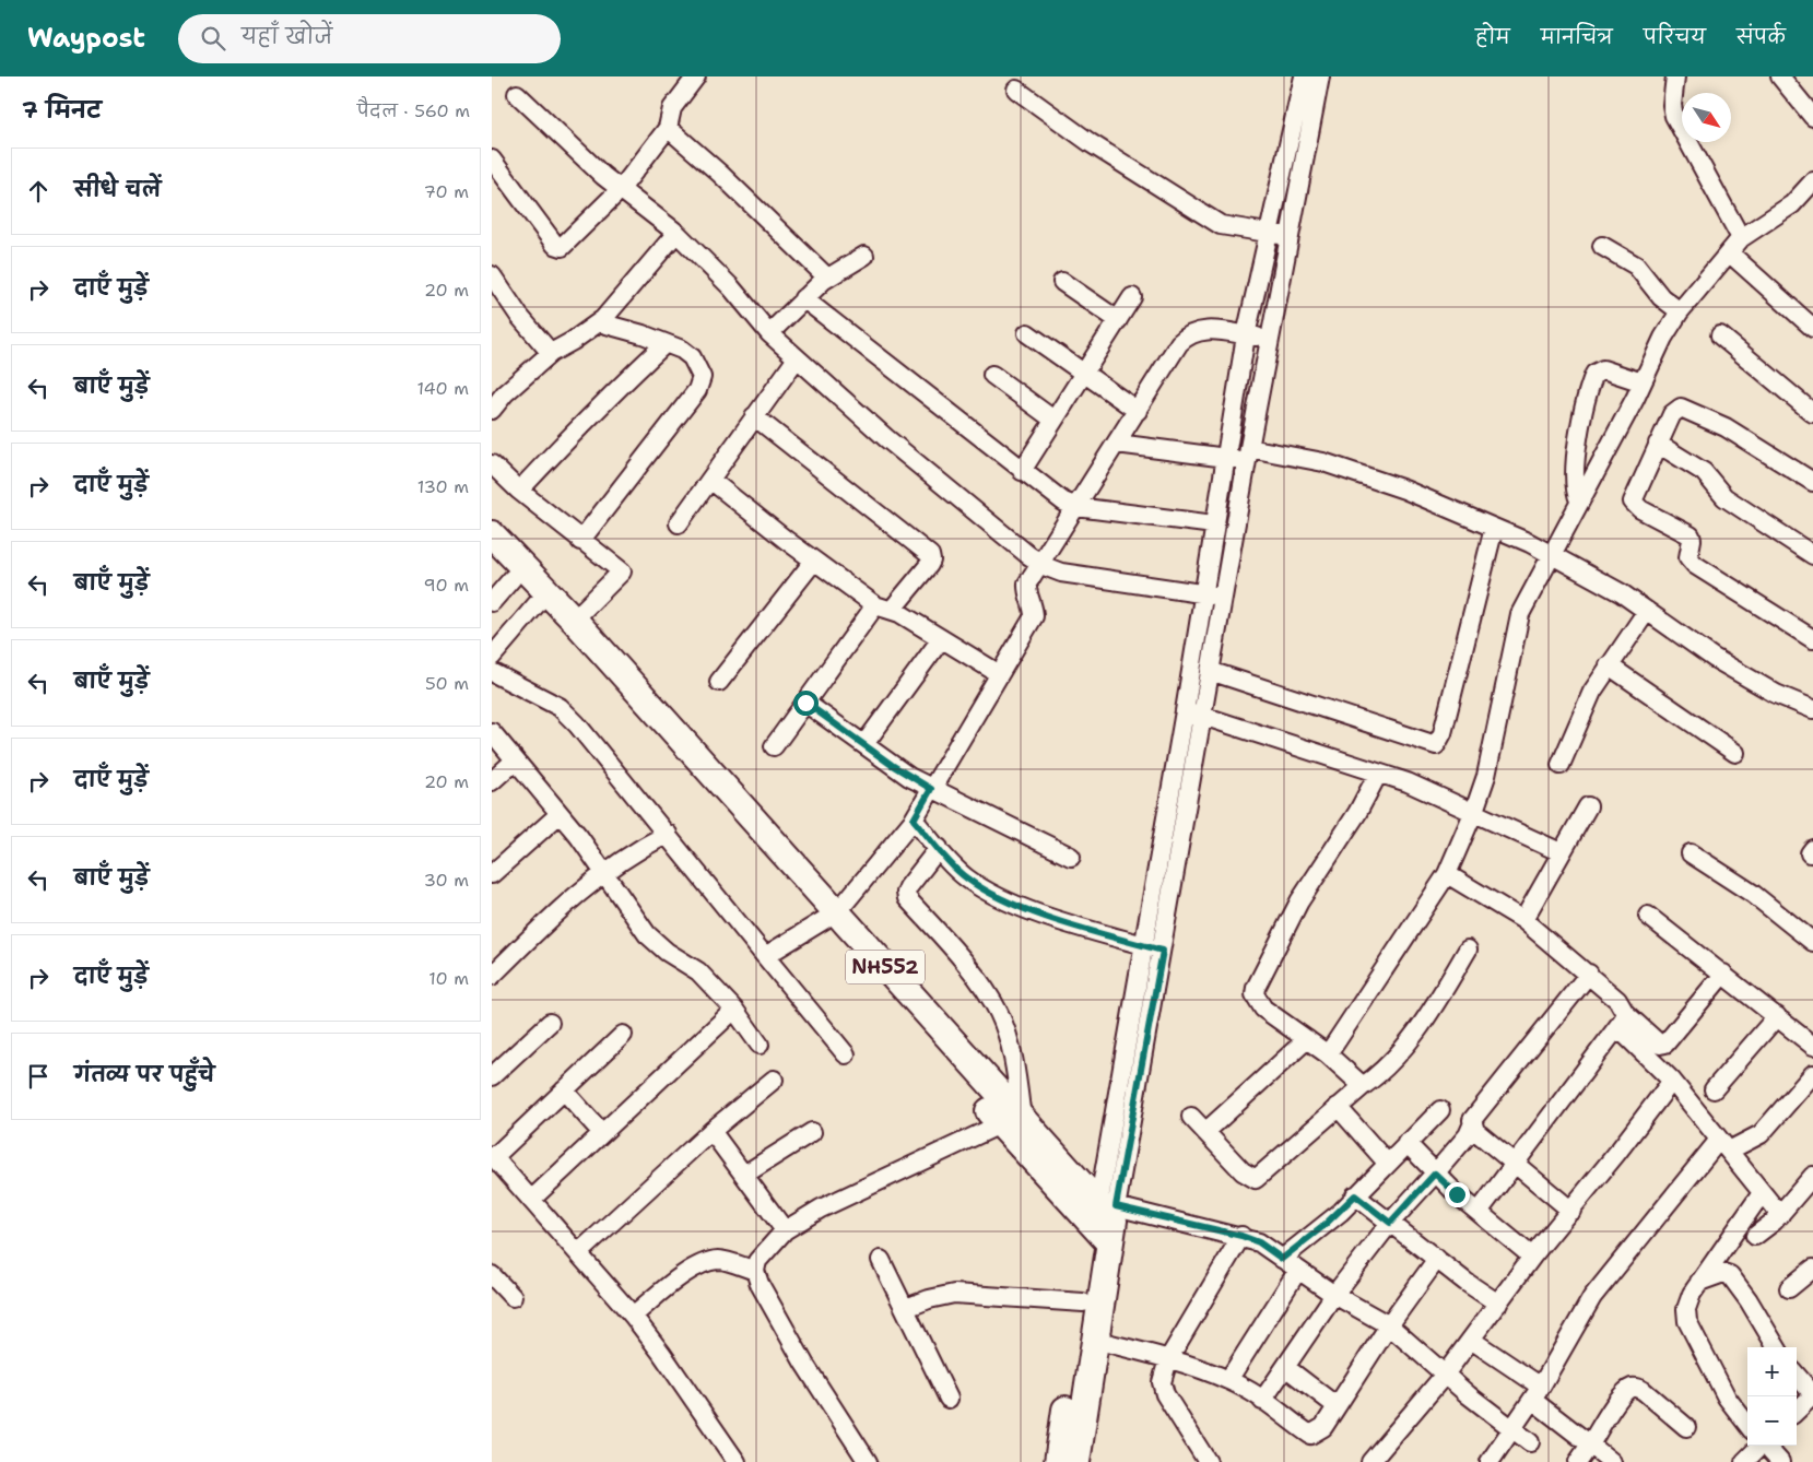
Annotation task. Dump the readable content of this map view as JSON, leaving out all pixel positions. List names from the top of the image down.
{
  "streets": {
    "highway": ["NH552"]
  },
  "north": "bottom right",
  "page": {
    "header": "Waypost",
    "search": "यहाँ खोजें",
    "nav": [
      "होम",
      "मानचित्र",
      "परिचय",
      "संपर्क"
    ],
    "heading": ["7 मिनट", "पैदल · 560 m"],
    "list": [
      ["सीधे चलें", "70 m"],
      ["दाएँ मुड़ें", "20 m"],
      ["बाएँ मुड़ें", "140 m"],
      ["दाएँ मुड़ें", "130 m"],
      ["बाएँ मुड़ें", "90 m"],
      ["बाएँ मुड़ें", "50 m"],
      ["दाएँ मुड़ें", "20 m"],
      ["बाएँ मुड़ें", "30 m"],
      ["दाएँ मुड़ें", "10 m"],
      "गंतव्य पर पहुँचे"
    ],
    "map_buttons": ["+", "−"]
  }
}
